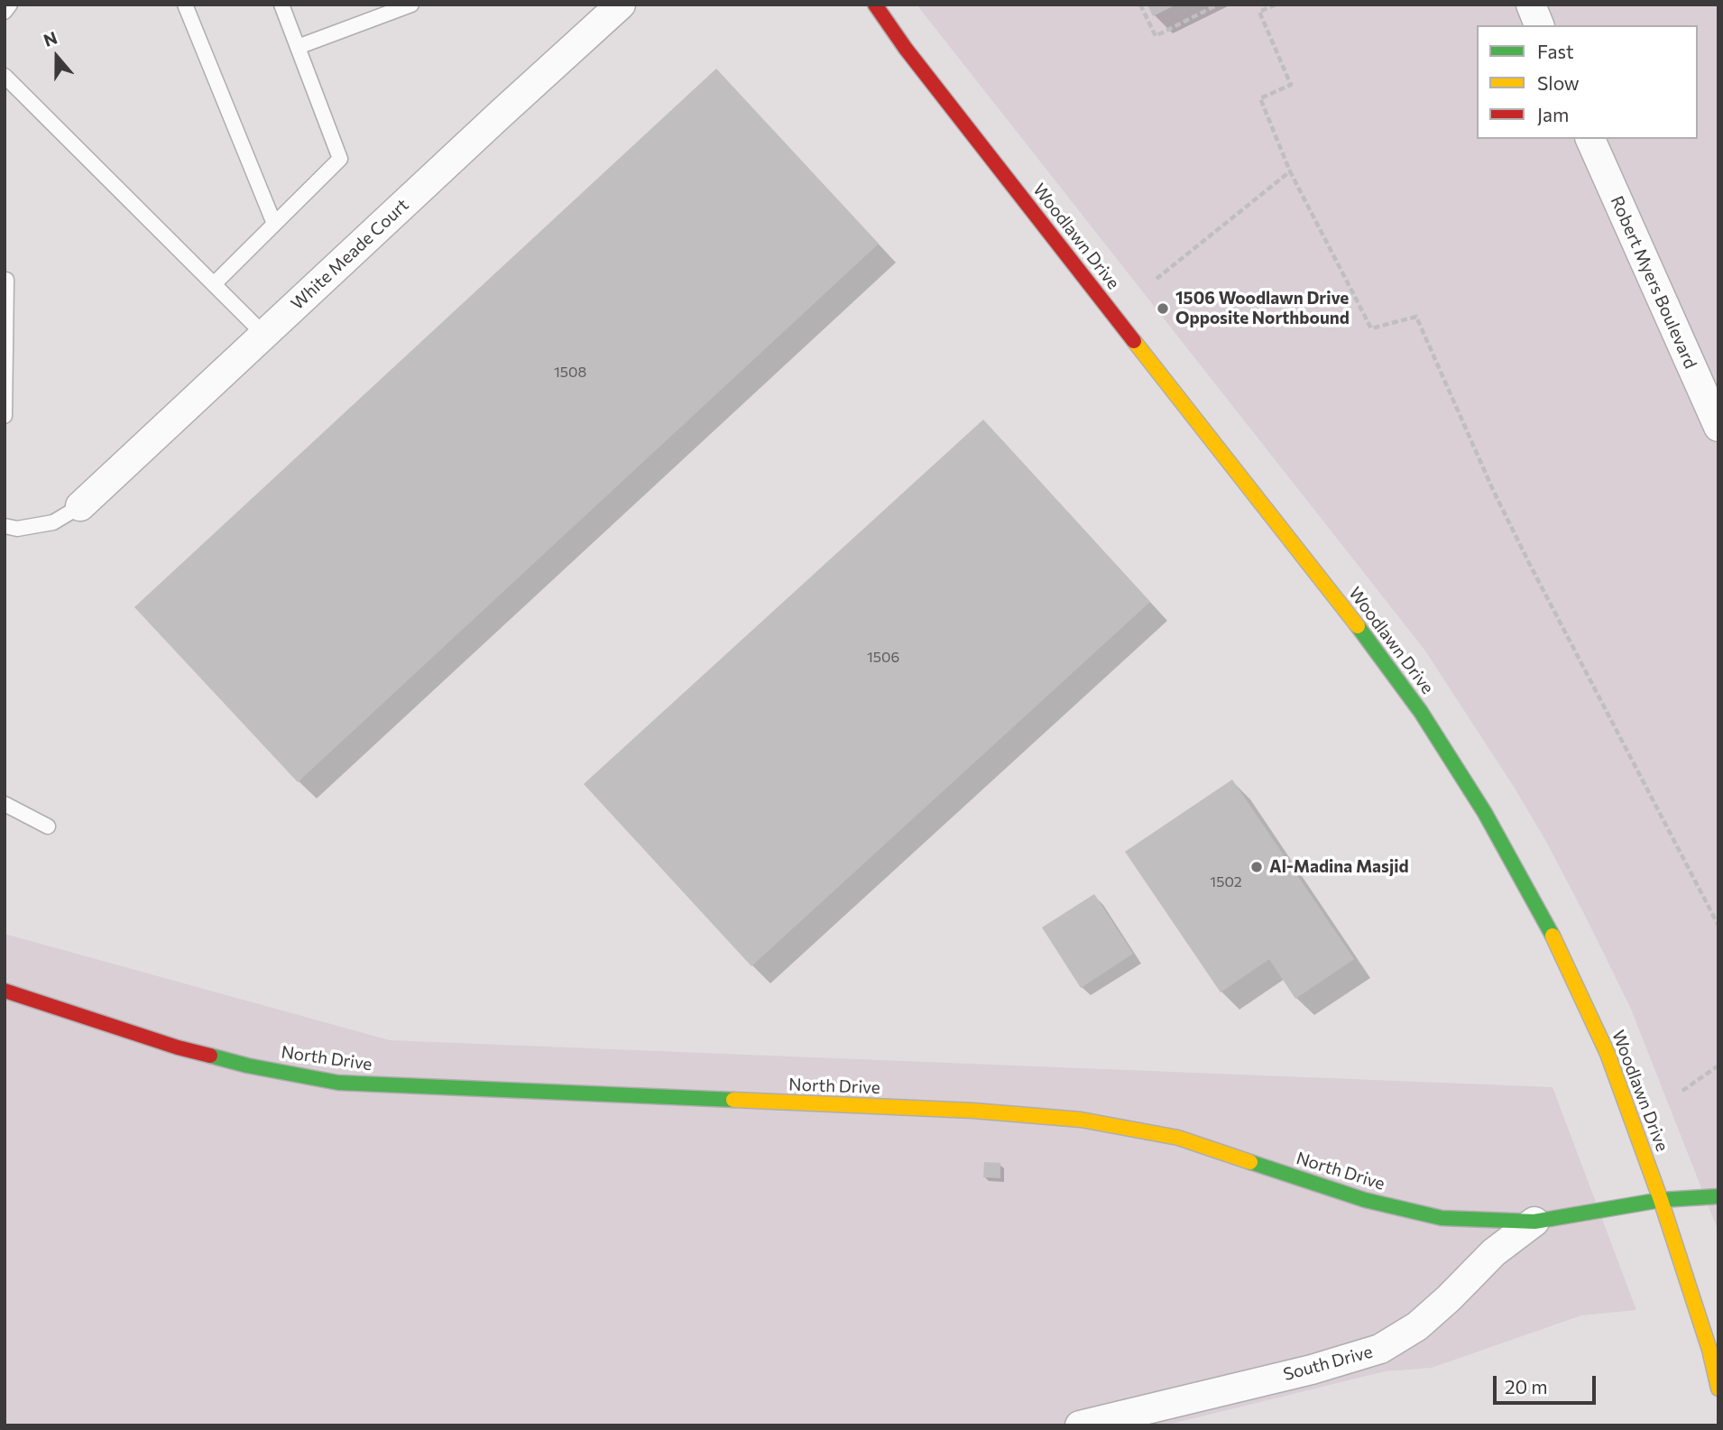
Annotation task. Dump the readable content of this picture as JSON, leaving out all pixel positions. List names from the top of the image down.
{
  "streets": {
    "street": [
      "Woodlawn Drive",
      "White Meade Court",
      "Robert Myers Boulevard",
      "North Drive",
      "South Drive"
    ]
  },
  "crossings": [
    ["Woodlawn Drive", "North Drive"],
    ["North Drive", "South Drive"]
  ],
  "places": ["1506 Woodlawn Drive Opposite Northbound", "Al-Madina Masjid"],
  "house_numbers": ["1508", "1506", "1502"],
  "legend": ["Fast", "Slow", "Jam"],
  "scale_bar": "20 m",
  "north": "top"
}
